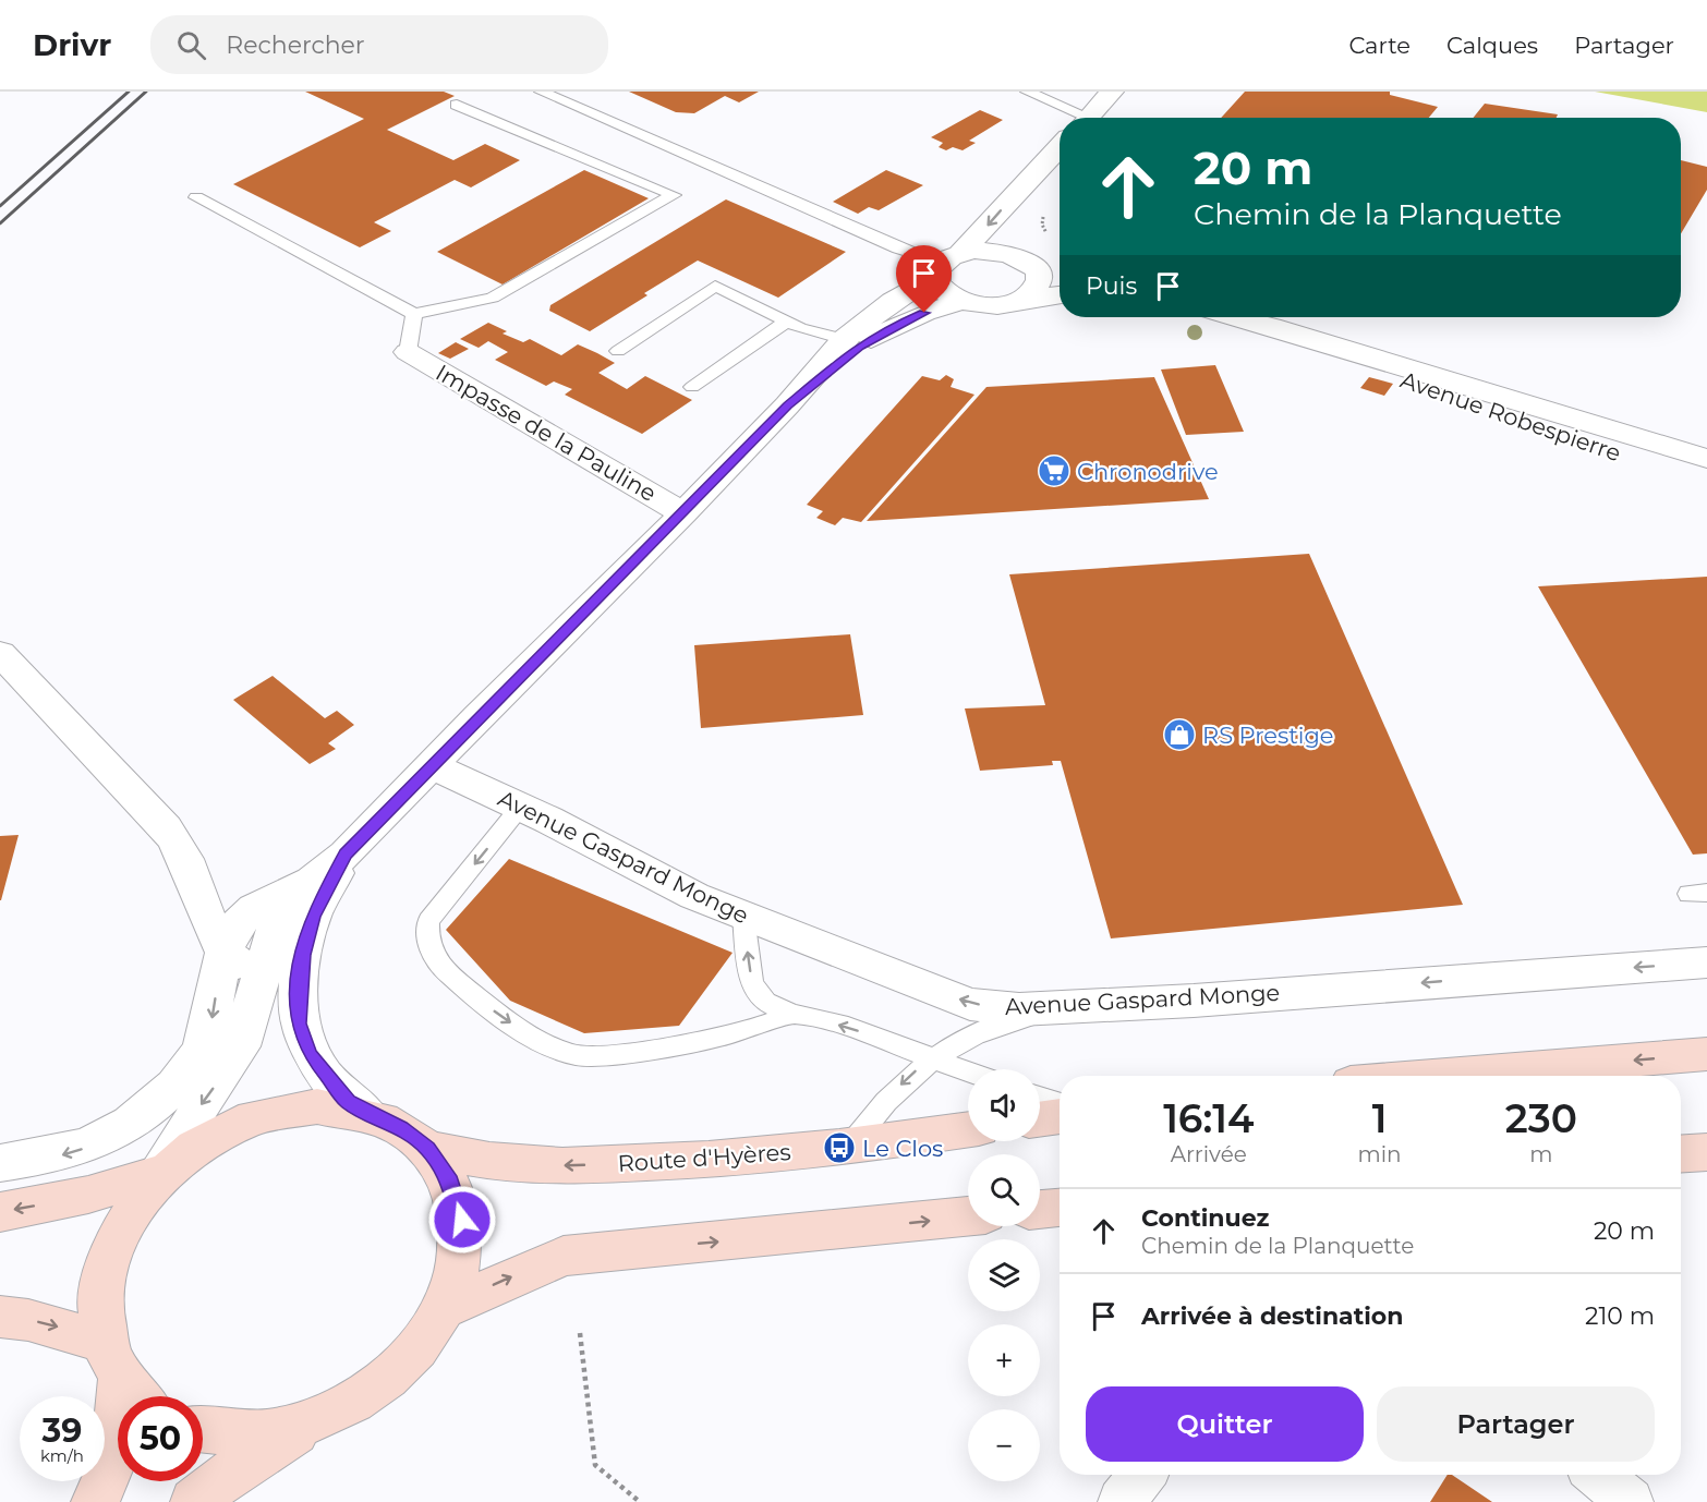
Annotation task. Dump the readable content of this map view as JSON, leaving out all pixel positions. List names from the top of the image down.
{
  "streets": {
    "main road": ["Route d'Hyères"],
    "street": ["Avenue Robespierre", "Impasse de la Pauline", "Avenue Gaspard Monge"]
  },
  "one_way": ["Avenue Gaspard Monge"],
  "places": {
    "supermarket": ["Chronodrive"],
    "shop": ["RS Prestige"],
    "bus stop": ["Le Clos"]
  },
  "page": {
    "header": "Drivr",
    "search": "Rechercher",
    "nav": ["Carte", "Calques", "Partager"],
    "turn": ["20 m", "Chemin de la Planquette"],
    "then": "Puis",
    "map_buttons": ["+", "−"],
    "eta": [
      "16:14",
      "Arrivée",
      "1",
      "min",
      "230",
      "m"
    ],
    "list": [
      {
        "name": "Continuez",
        "note": "Chemin de la Planquette",
        "value": "20 m"
      },
      {
        "name": "Arrivée à destination",
        "value": "210 m"
      }
    ],
    "buttons": ["Quitter", "Partager"],
    "speed": "39 km/h",
    "limit": "50"
  }
}
